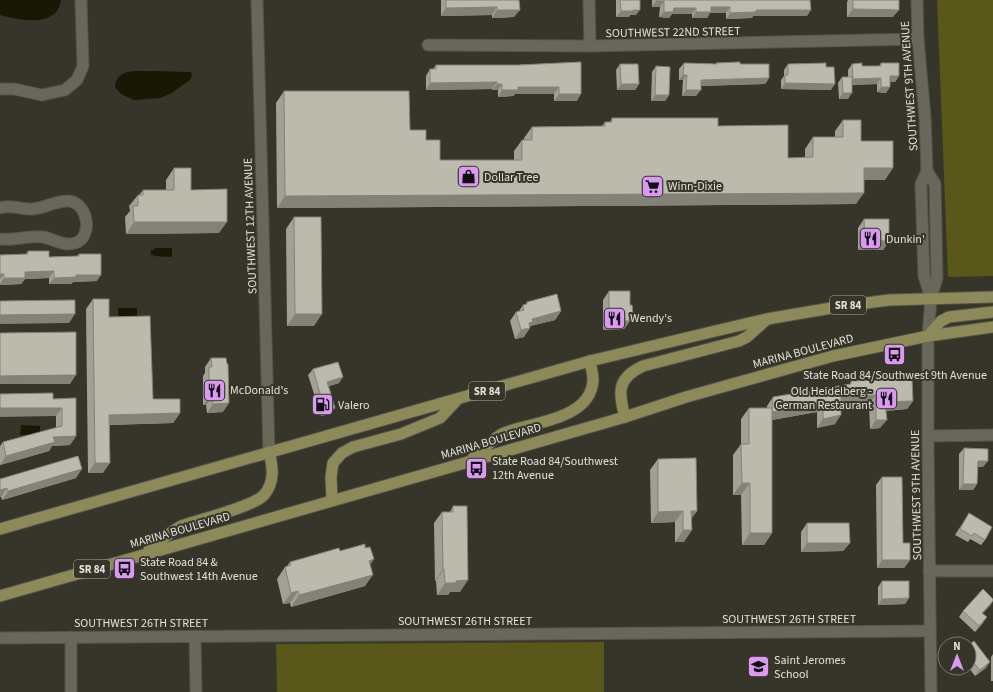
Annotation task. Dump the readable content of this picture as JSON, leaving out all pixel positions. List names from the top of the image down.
{
  "streets": {
    "main road": ["SR 84", "MARINA BOULEVARD"],
    "street": [
      "SOUTHWEST 22ND STREET",
      "SOUTHWEST 9TH AVENUE",
      "SOUTHWEST 12TH AVENUE",
      "SOUTHWEST 26TH STREET"
    ]
  },
  "crossings": [
    ["SOUTHWEST 22ND STREET", "SOUTHWEST 9TH AVENUE"],
    ["SOUTHWEST 9TH AVENUE", "SR 84"],
    ["SOUTHWEST 9TH AVENUE", "MARINA BOULEVARD"],
    ["SOUTHWEST 9TH AVENUE", "SOUTHWEST 26TH STREET"],
    ["SOUTHWEST 12TH AVENUE", "SR 84"]
  ],
  "places": {
    "shop": ["Dollar Tree"],
    "supermarket": ["Winn-Dixie"],
    "restaurant": [
      "Dunkin'",
      "Wendy's",
      "McDonald's",
      "Old Heidelberg - German Restaurant"
    ],
    "bus stop": ["State Road 84/Southwest 9th Avenue", "State Road 84/Southwest 12th Avenue", "State Road 84 & Southwest 14th Avenue"],
    "fuel station": ["Valero"],
    "school or university": ["Saint Jeromes School"]
  },
  "north": "top"
}
